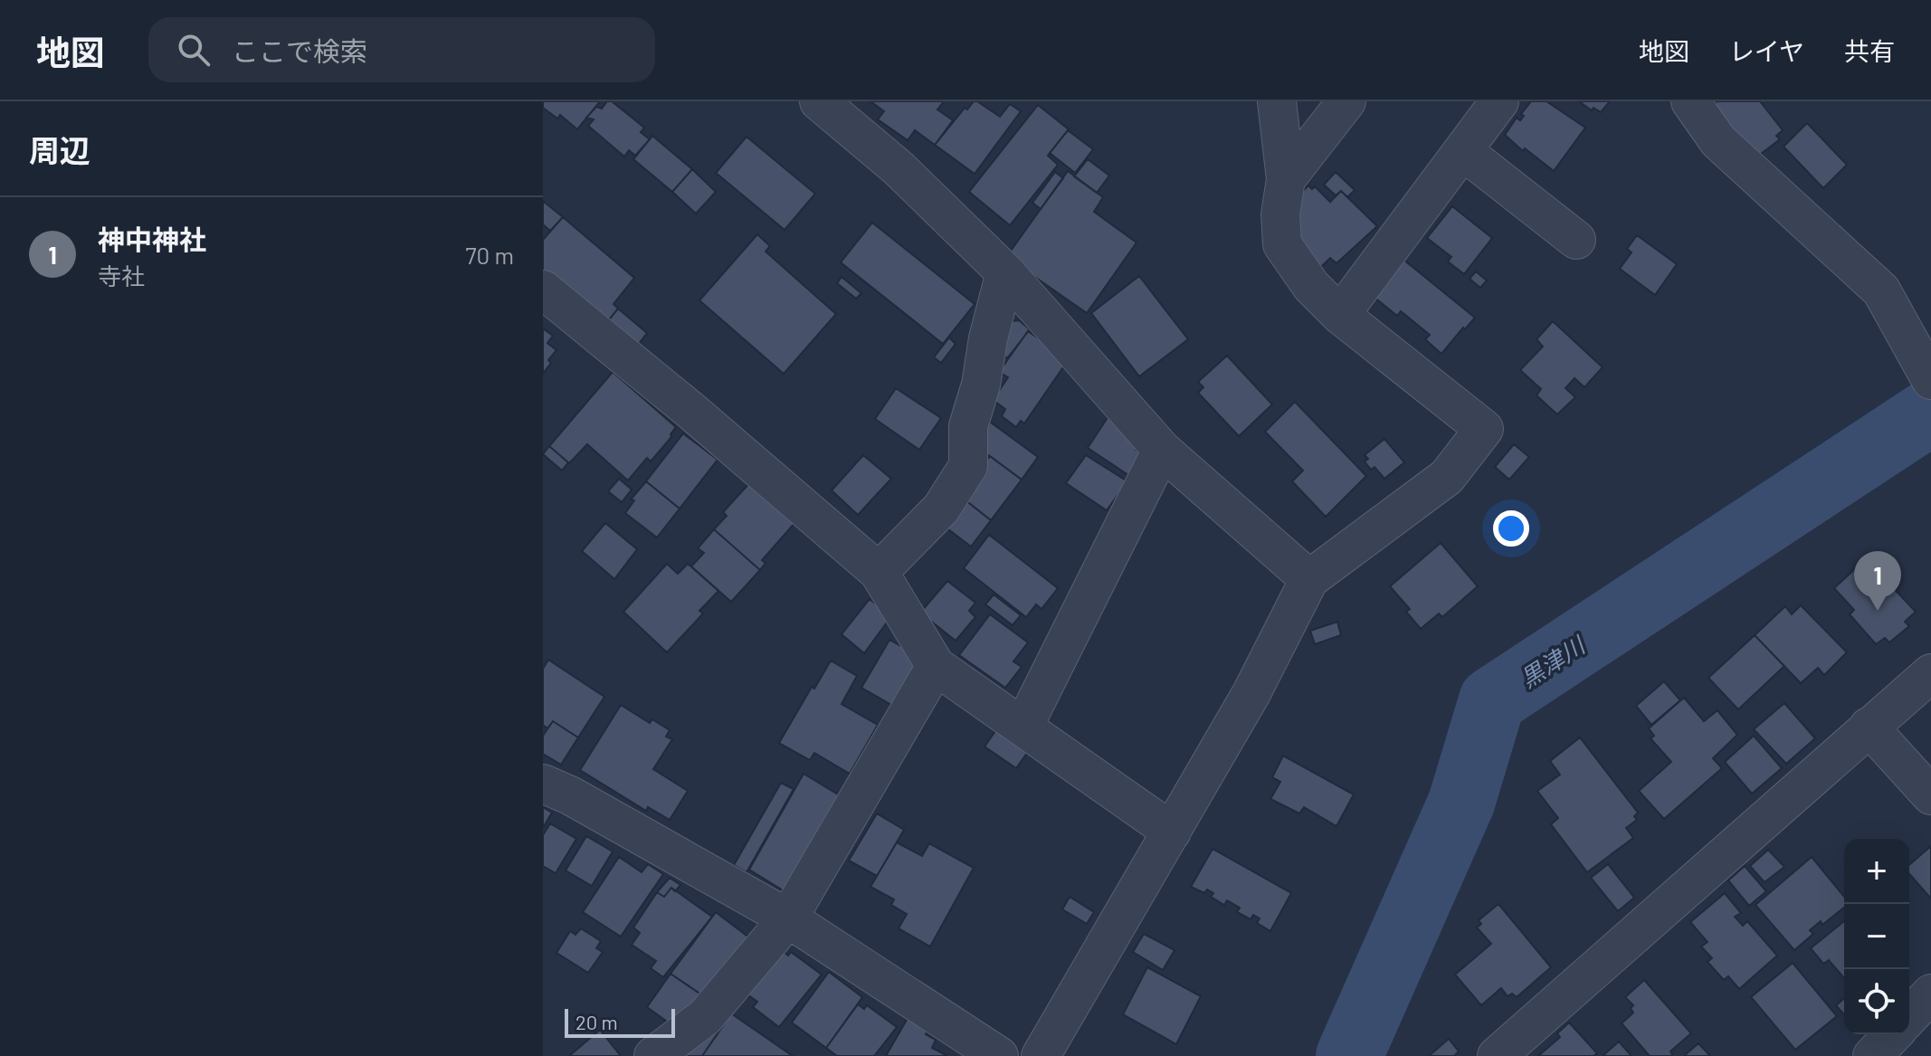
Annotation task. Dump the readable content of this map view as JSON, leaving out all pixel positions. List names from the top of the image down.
{
  "water": ["黒津川"],
  "scale_bar": "20 m",
  "page": {
    "header": "地図",
    "search": "ここで検索",
    "nav": ["地図", "レイヤ", "共有"],
    "heading": "周辺",
    "list": [
      {
        "mark": "1",
        "name": "神中神社",
        "note": "寺社",
        "value": "70 m"
      }
    ],
    "pins": "1",
    "map_buttons": ["+", "−"],
    "scale": "20 m"
  }
}
